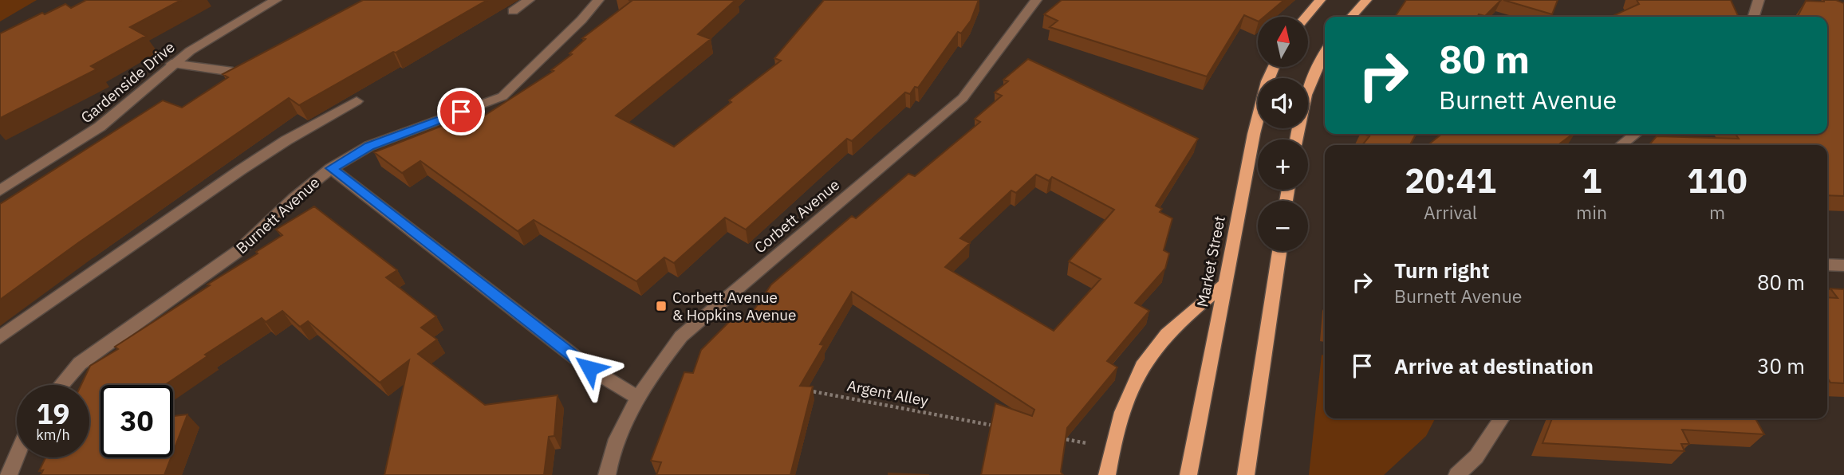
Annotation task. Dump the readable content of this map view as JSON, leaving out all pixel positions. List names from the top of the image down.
{
  "streets": {
    "main road": ["Market Street"],
    "street": ["Gardenside Drive", "Burnett Avenue", "Corbett Avenue"],
    "path": ["Argent Alley"]
  },
  "places": {
    "transit": ["Corbett Avenue & Hopkins Avenue"]
  },
  "north": "top",
  "page": {
    "map_buttons": ["+", "−"],
    "turn": ["80 m", "Burnett Avenue"],
    "eta": [
      "20:41",
      "Arrival",
      "1",
      "min",
      "110",
      "m"
    ],
    "list": [
      {
        "name": "Turn right",
        "note": "Burnett Avenue",
        "value": "80 m"
      },
      {
        "name": "Arrive at destination",
        "value": "30 m"
      }
    ],
    "speed": "19 km/h",
    "limit": "30"
  }
}
